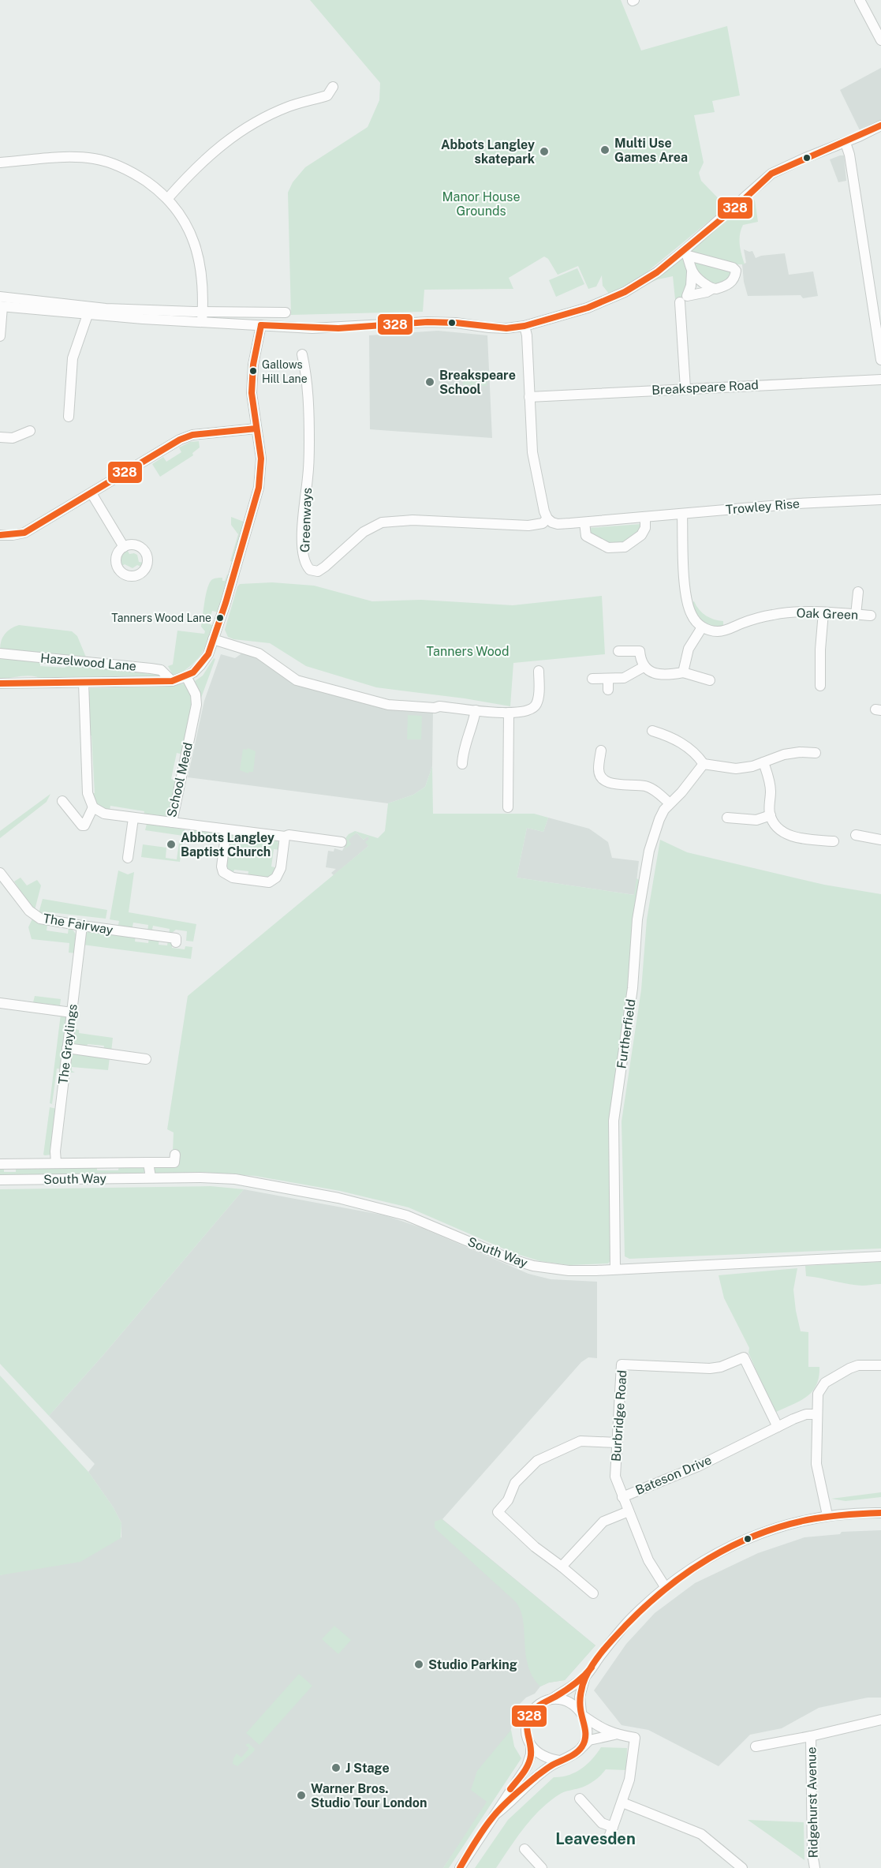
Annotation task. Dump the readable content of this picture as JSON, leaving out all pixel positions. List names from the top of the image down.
{
  "streets": {
    "street": [
      "Breakspeare Road",
      "Trowley Rise",
      "Greenways",
      "Oak Green",
      "Hazelwood Lane",
      "School Mead",
      "The Fairway",
      "Furtherfield",
      "The Graylings",
      "South Way",
      "Burbridge Road",
      "Bateson Drive",
      "Ridgehurst Avenue"
    ]
  },
  "crossings": [
    ["Trowley Rise", "Greenways"],
    ["Hazelwood Lane", "School Mead"],
    ["The Fairway", "The Graylings"],
    ["Furtherfield", "South Way"],
    ["The Graylings", "South Way"],
    ["Burbridge Road", "Bateson Drive"]
  ],
  "districts": ["Leavesden"],
  "parks": ["Manor House Grounds", "Tanners Wood"],
  "places": [
    "Multi Use Games Area",
    "Abbots Langley skatepark",
    "Gallows Hill Lane",
    "Breakspeare School",
    "Tanners Wood Lane",
    "Abbots Langley Baptist Church",
    "Studio Parking",
    "J Stage",
    "Warner Bros. Studio Tour London"
  ],
  "lines": ["transit line 328"]
}
